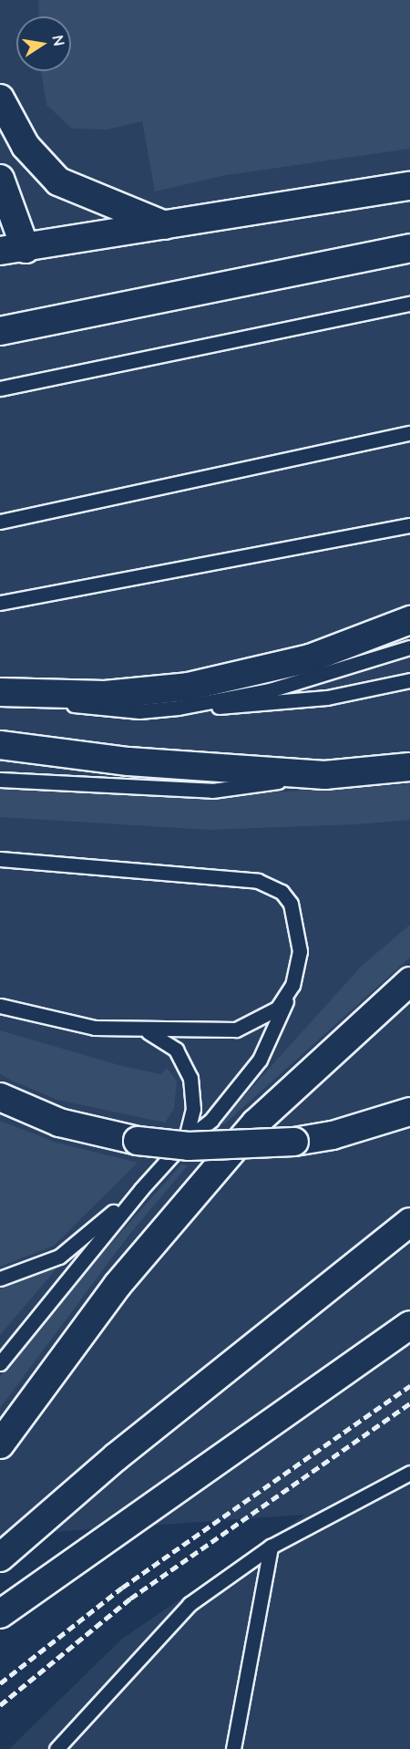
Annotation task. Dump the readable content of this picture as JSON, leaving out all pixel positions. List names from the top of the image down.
{
  "north": "right"
}
